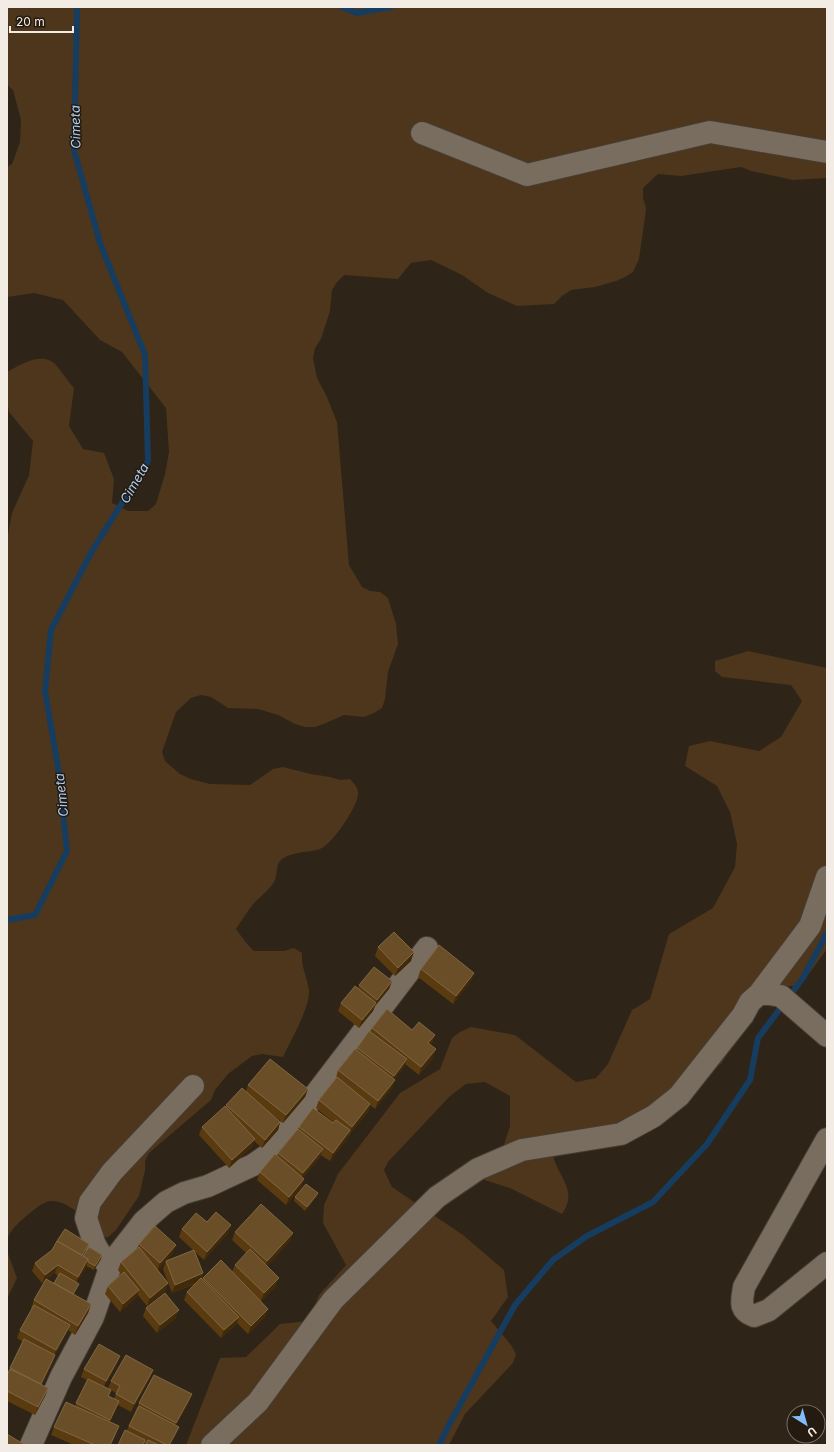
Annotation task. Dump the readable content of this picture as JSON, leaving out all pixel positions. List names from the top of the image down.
{
  "water": ["Cimeta"],
  "scale_bar": "20 m",
  "north": "bottom right"
}
